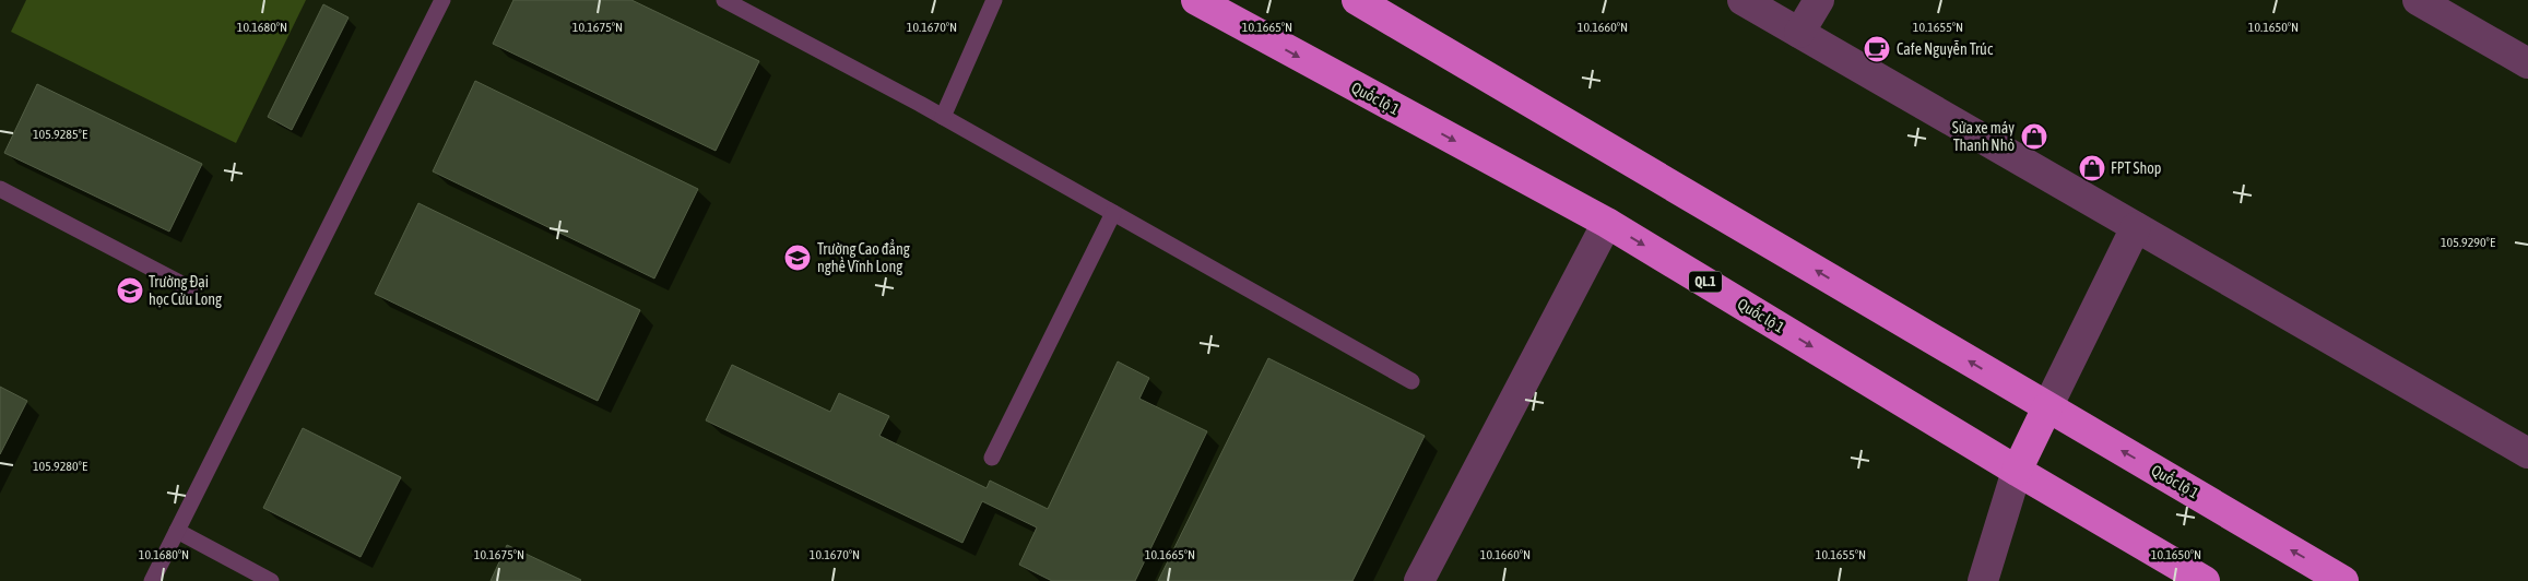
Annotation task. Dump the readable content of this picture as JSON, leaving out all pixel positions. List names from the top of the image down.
{
  "streets": {
    "highway": ["Quốc lộ 1", "QL.1"]
  },
  "places": {
    "cafe": ["Cafe Nguyễn Trúc"],
    "shop": ["Sửa xe máy Thanh Nhỏ", "FPT Shop"],
    "school or university": ["Trường Cao đẳng nghề Vĩnh Long", "Trường Đại học Cửu Long"]
  },
  "coordinates": [
    "10.1680°N",
    "10.1675°N",
    "10.1670°N",
    "10.1665°N",
    "10.1660°N",
    "10.1655°N",
    "10.1650°N",
    "105.9285°E",
    "105.9290°E",
    "105.9280°E"
  ]
}
